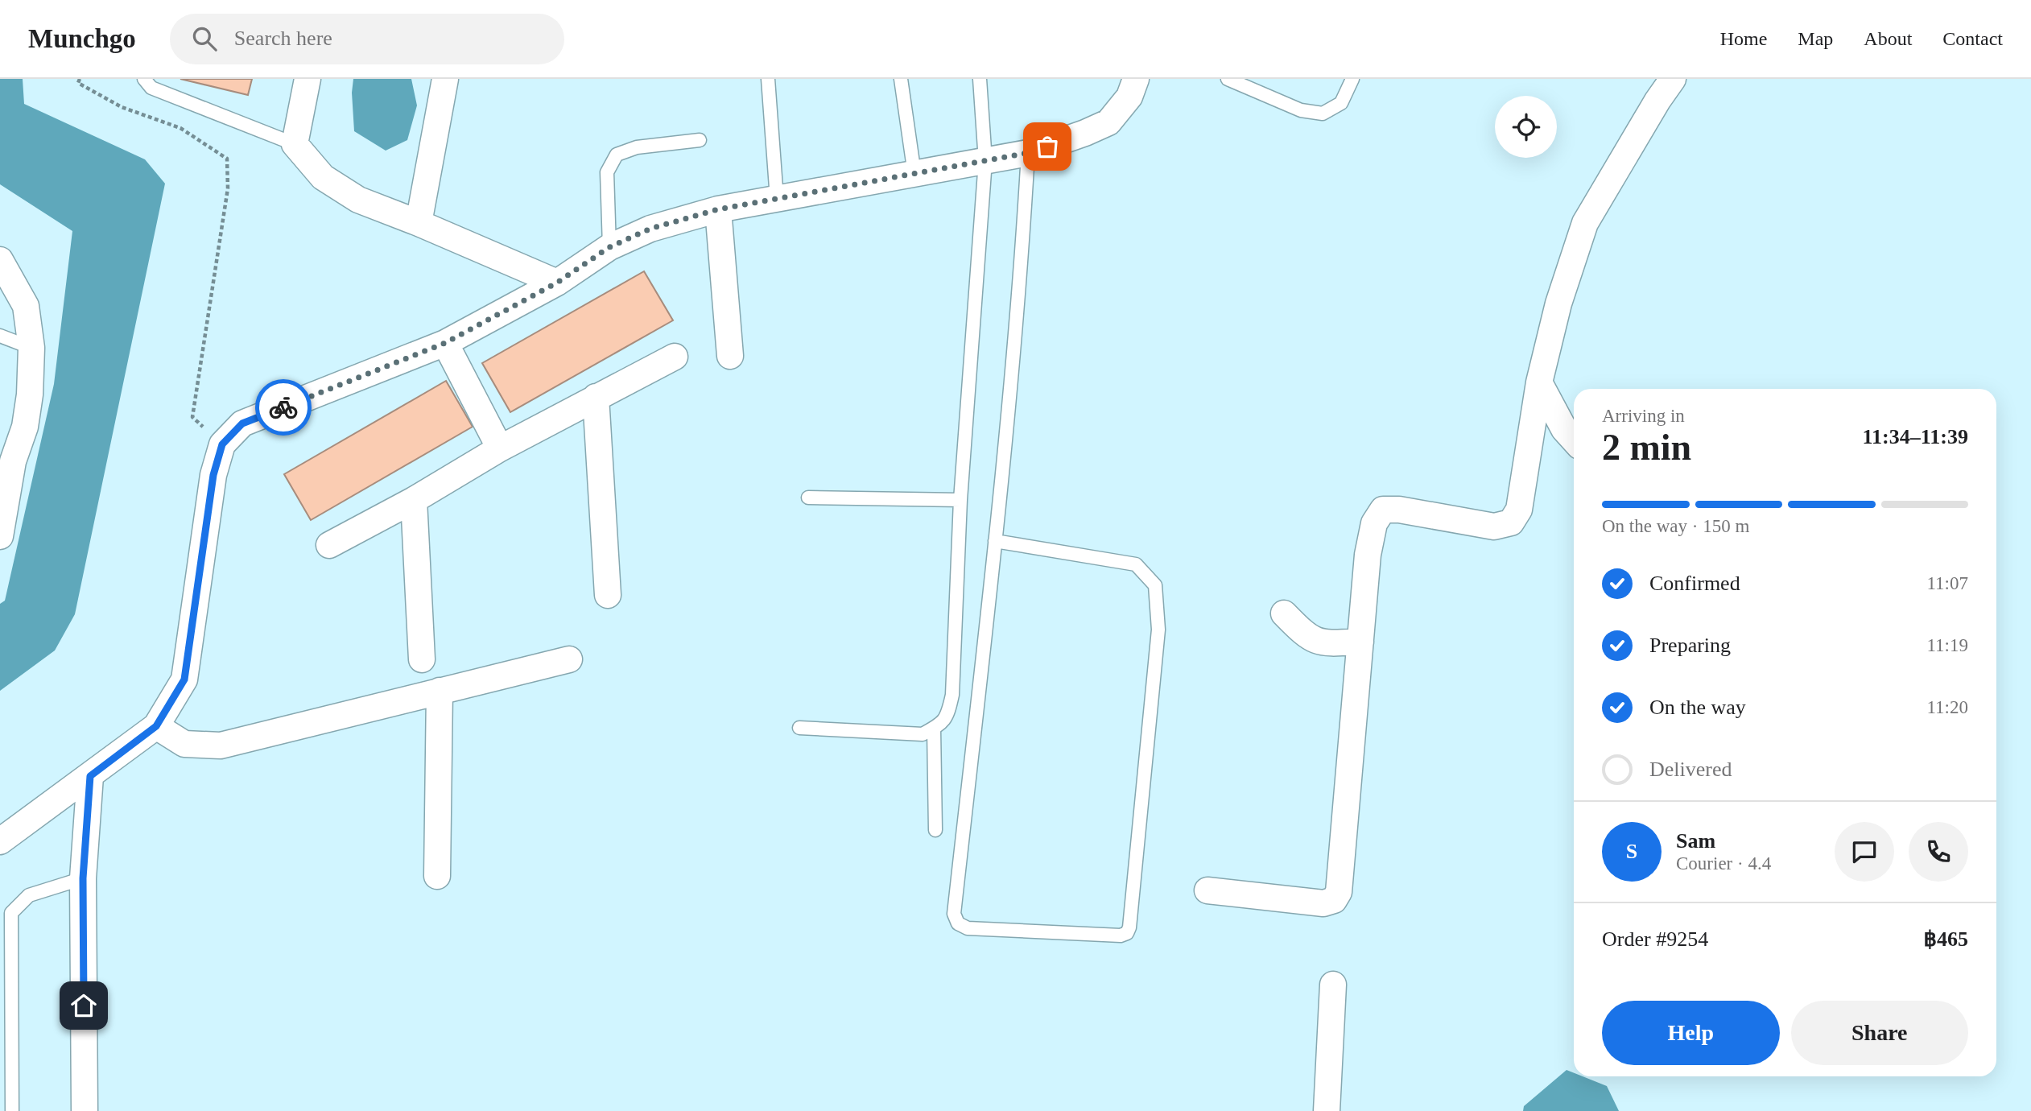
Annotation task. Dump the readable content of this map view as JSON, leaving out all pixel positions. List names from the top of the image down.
{
  "page": {
    "header": "Munchgo",
    "search": "Search here",
    "nav": [
      "Home",
      "Map",
      "About",
      "Contact"
    ],
    "heading": ["2 min", "Arriving in", "11:34–11:39"],
    "panel": [
      "Sam",
      "Courier · 4.4",
      "Order #9254",
      "฿465"
    ],
    "bar": "On the way · 150 m",
    "list": [
      ["Confirmed", "11:07"],
      ["Preparing", "11:19"],
      ["On the way", "11:20"],
      "Delivered"
    ],
    "round": "S",
    "buttons": ["Help", "Share"]
  }
}
